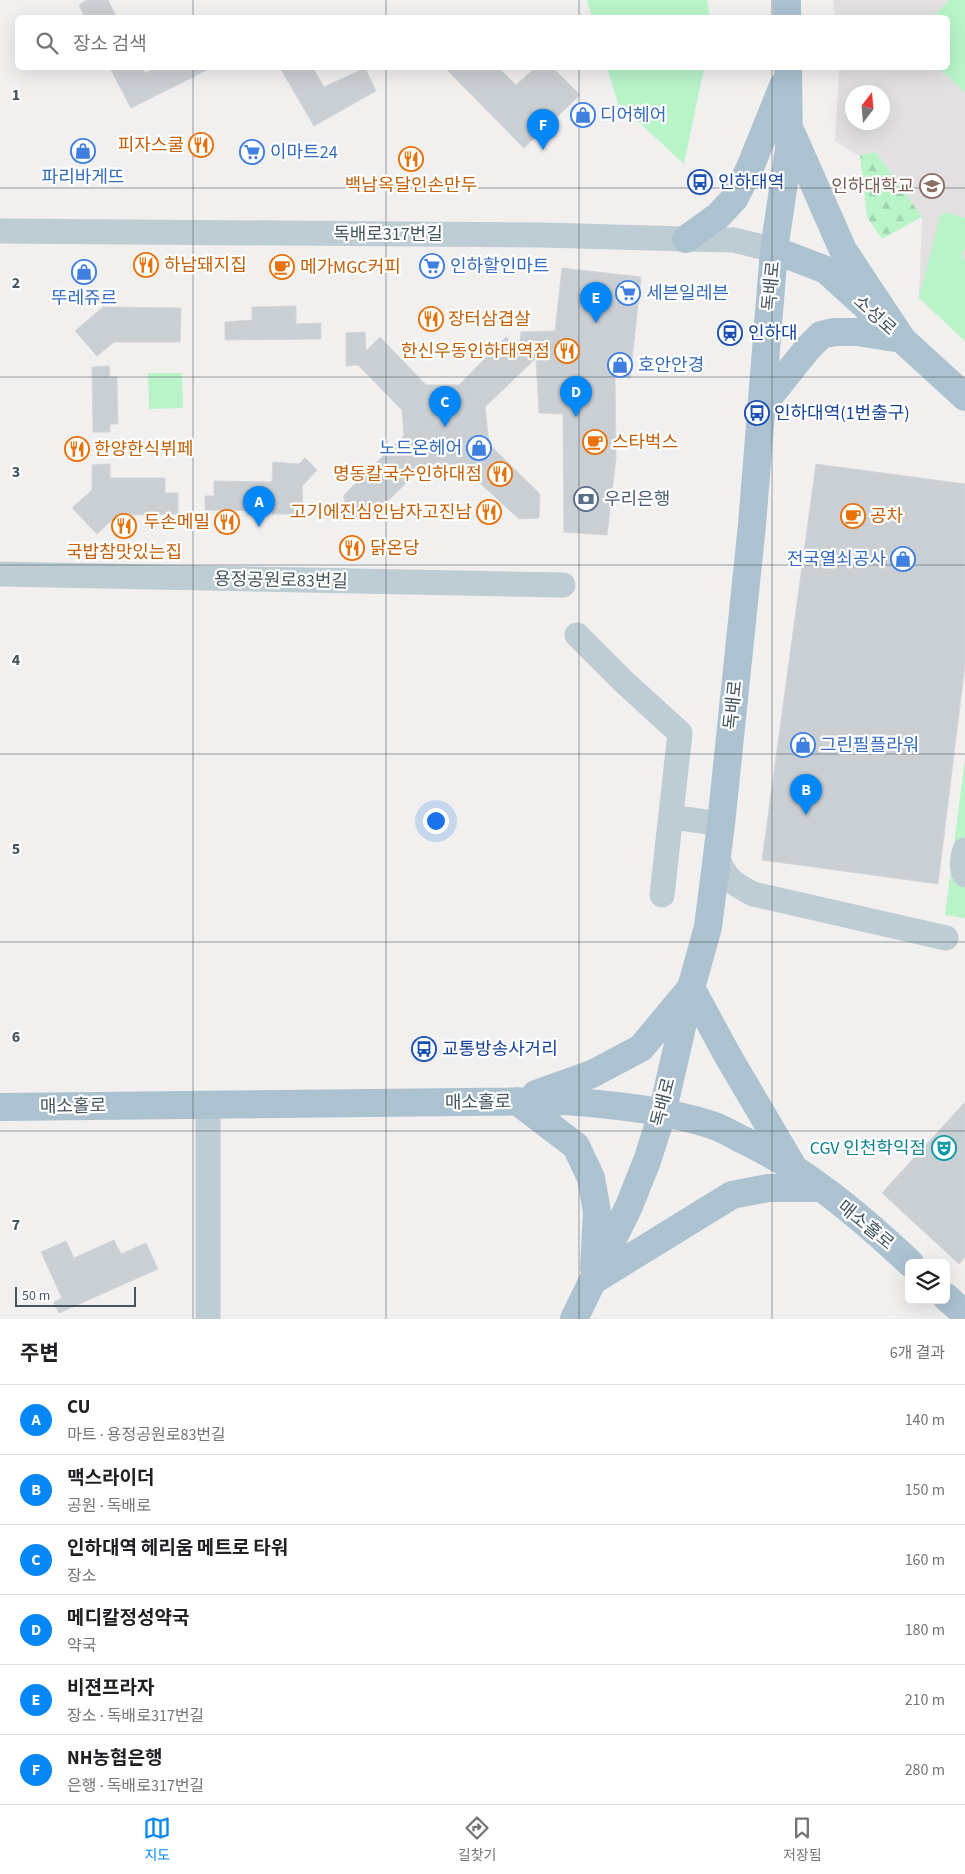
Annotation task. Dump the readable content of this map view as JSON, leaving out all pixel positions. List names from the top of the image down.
{
  "streets": {
    "main road": ["독배로", "소성로", "매소홀로"],
    "street": ["독배로317번길", "용정공원로83번길"]
  },
  "crossings": [
    ["독배로317번길", "독배로"],
    ["독배로317번길", "소성로"],
    ["독배로", "소성로"],
    ["독배로", "매소홀로"]
  ],
  "places": {
    "shop": [
      "디어헤어",
      "파리바게뜨",
      "뚜레쥬르",
      "호안안경",
      "노드온헤어",
      "전국열쇠공사",
      "그린필플라워"
    ],
    "restaurant": [
      "피자스쿨",
      "백남옥달인손만두",
      "하남돼지집",
      "장터삼겹살",
      "한신우동인하대역점",
      "한양한식뷔페",
      "명동칼국수인하대점",
      "고기에진심인남자고진남",
      "두손메밀",
      "국밥참맛있는집",
      "닭온당"
    ],
    "supermarket": ["이마트24", "인하할인마트", "세븐일레븐"],
    "bus stop": ["인하대역", "인하대역(1번출구)", "교통방송사거리"],
    "school or university": ["인하대학교"],
    "cafe": ["메가MGC커피", "스타벅스", "공차"],
    "station": ["인하대"],
    "bank": ["우리은행"],
    "theatre": ["CGV 인천학익점"]
  },
  "scale_bar": "50 m",
  "north": "top",
  "page": {
    "search": "장소 검색",
    "pins": [
      "F",
      "E",
      "D",
      "C",
      "A",
      "B"
    ],
    "scale": "50 m",
    "heading": ["주변", "6개 결과"],
    "list": [
      {
        "mark": "A",
        "name": "CU",
        "note": "마트 · 용정공원로83번길",
        "value": "140 m"
      },
      {
        "mark": "B",
        "name": "맥스라이더",
        "note": "공원 · 독배로",
        "value": "150 m"
      },
      {
        "mark": "C",
        "name": "인하대역 헤리움 메트로 타워",
        "note": "장소",
        "value": "160 m"
      },
      {
        "mark": "D",
        "name": "메디칼정성약국",
        "note": "약국",
        "value": "180 m"
      },
      {
        "mark": "E",
        "name": "비젼프라자",
        "note": "장소 · 독배로317번길",
        "value": "210 m"
      },
      {
        "mark": "F",
        "name": "NH농협은행",
        "note": "은행 · 독배로317번길",
        "value": "280 m"
      }
    ],
    "nav": ["지도", "길찾기", "저장됨"]
  },
  "grid": {
    "rows": [
      "1",
      "2",
      "3",
      "4",
      "5",
      "6",
      "7"
    ]
  }
}
